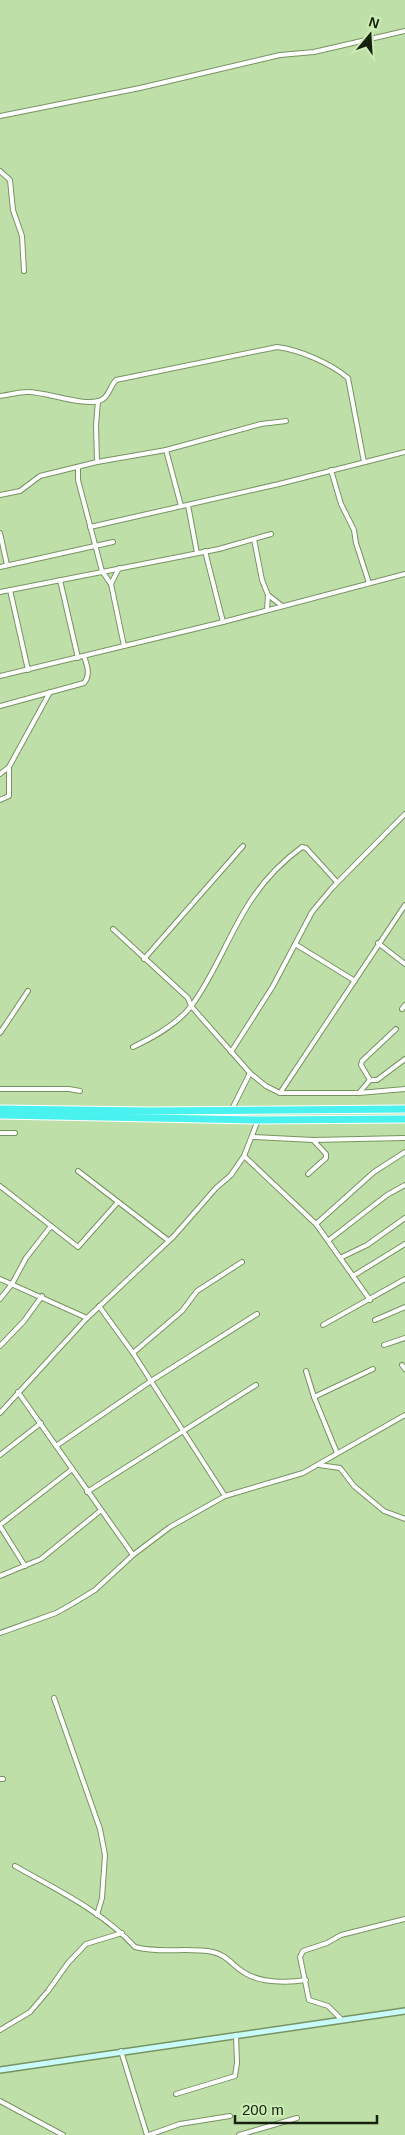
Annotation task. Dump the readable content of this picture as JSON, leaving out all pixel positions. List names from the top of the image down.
{
  "scale_bar": "200 m",
  "north": "top"
}
